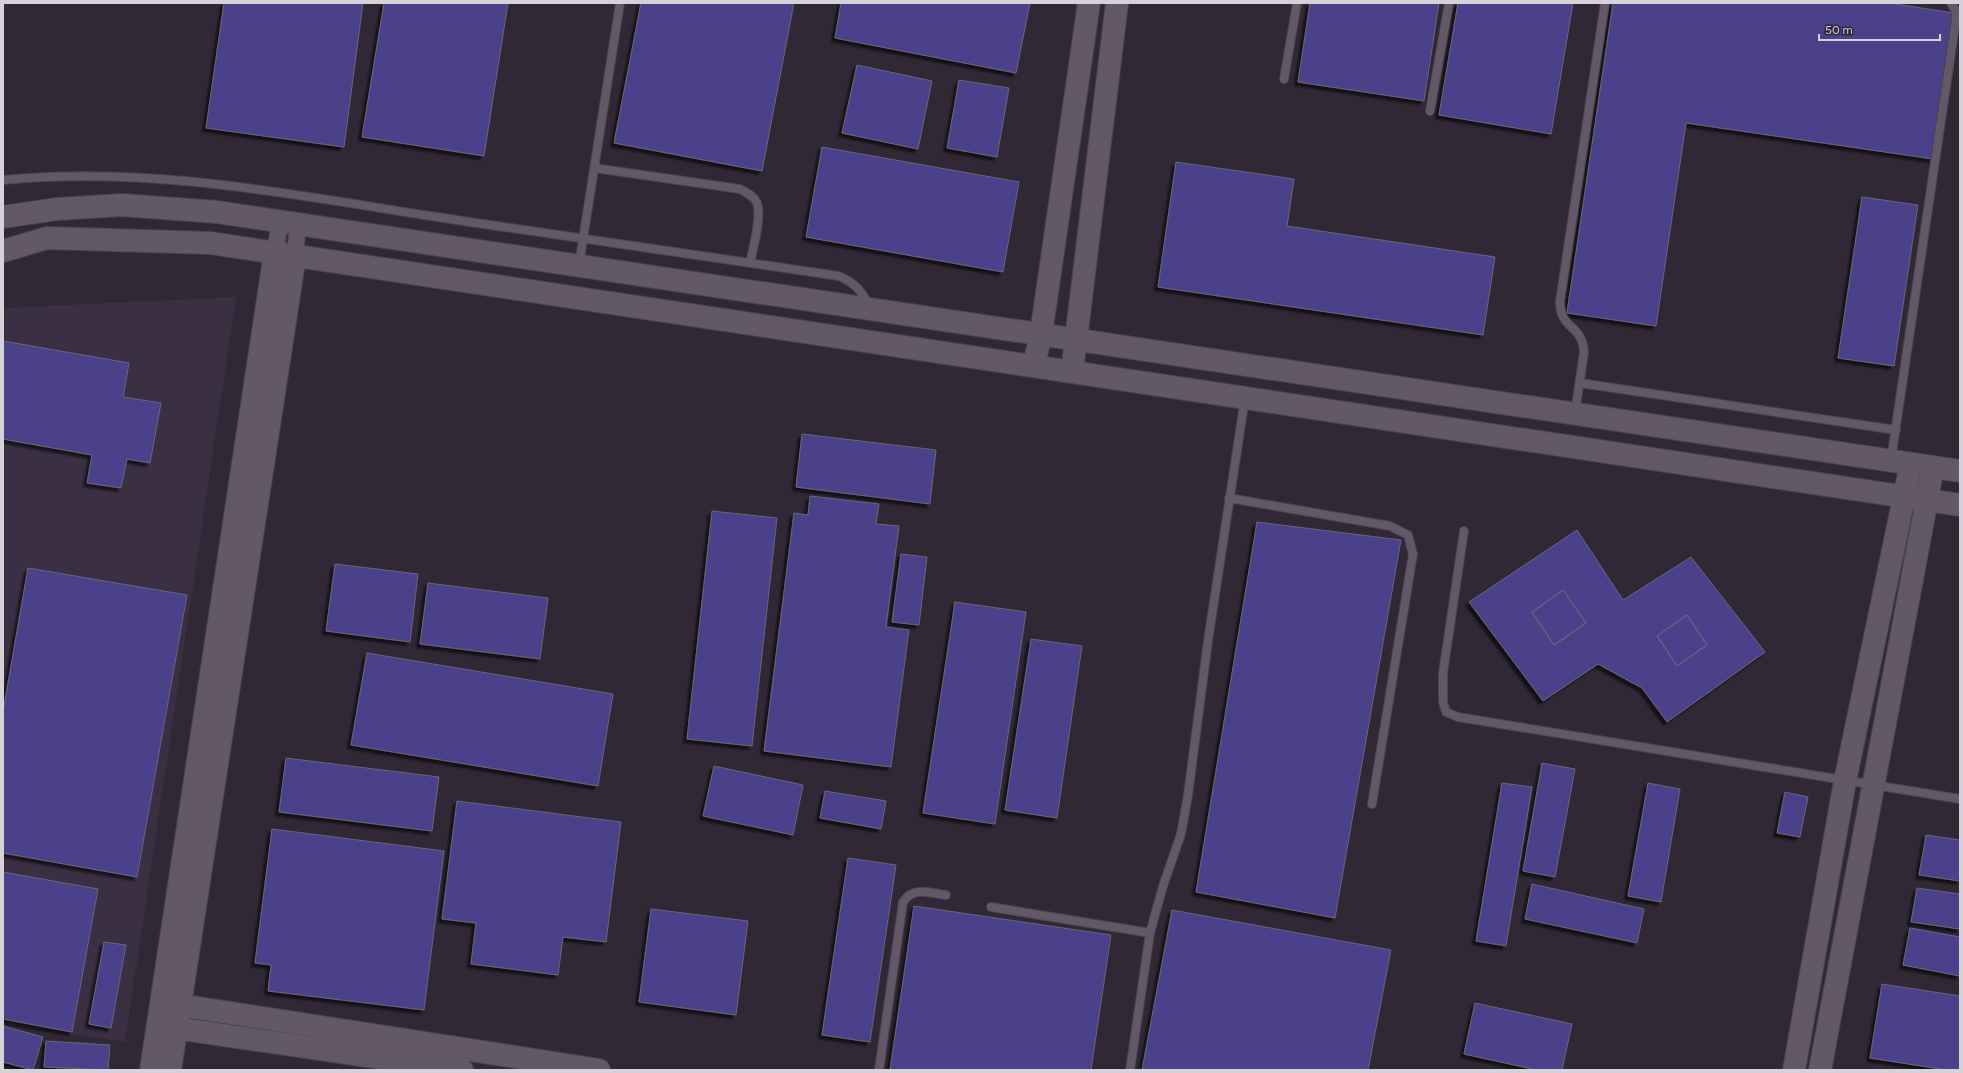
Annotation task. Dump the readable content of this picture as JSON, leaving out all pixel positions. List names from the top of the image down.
{
  "scale_bar": "50 m"
}
